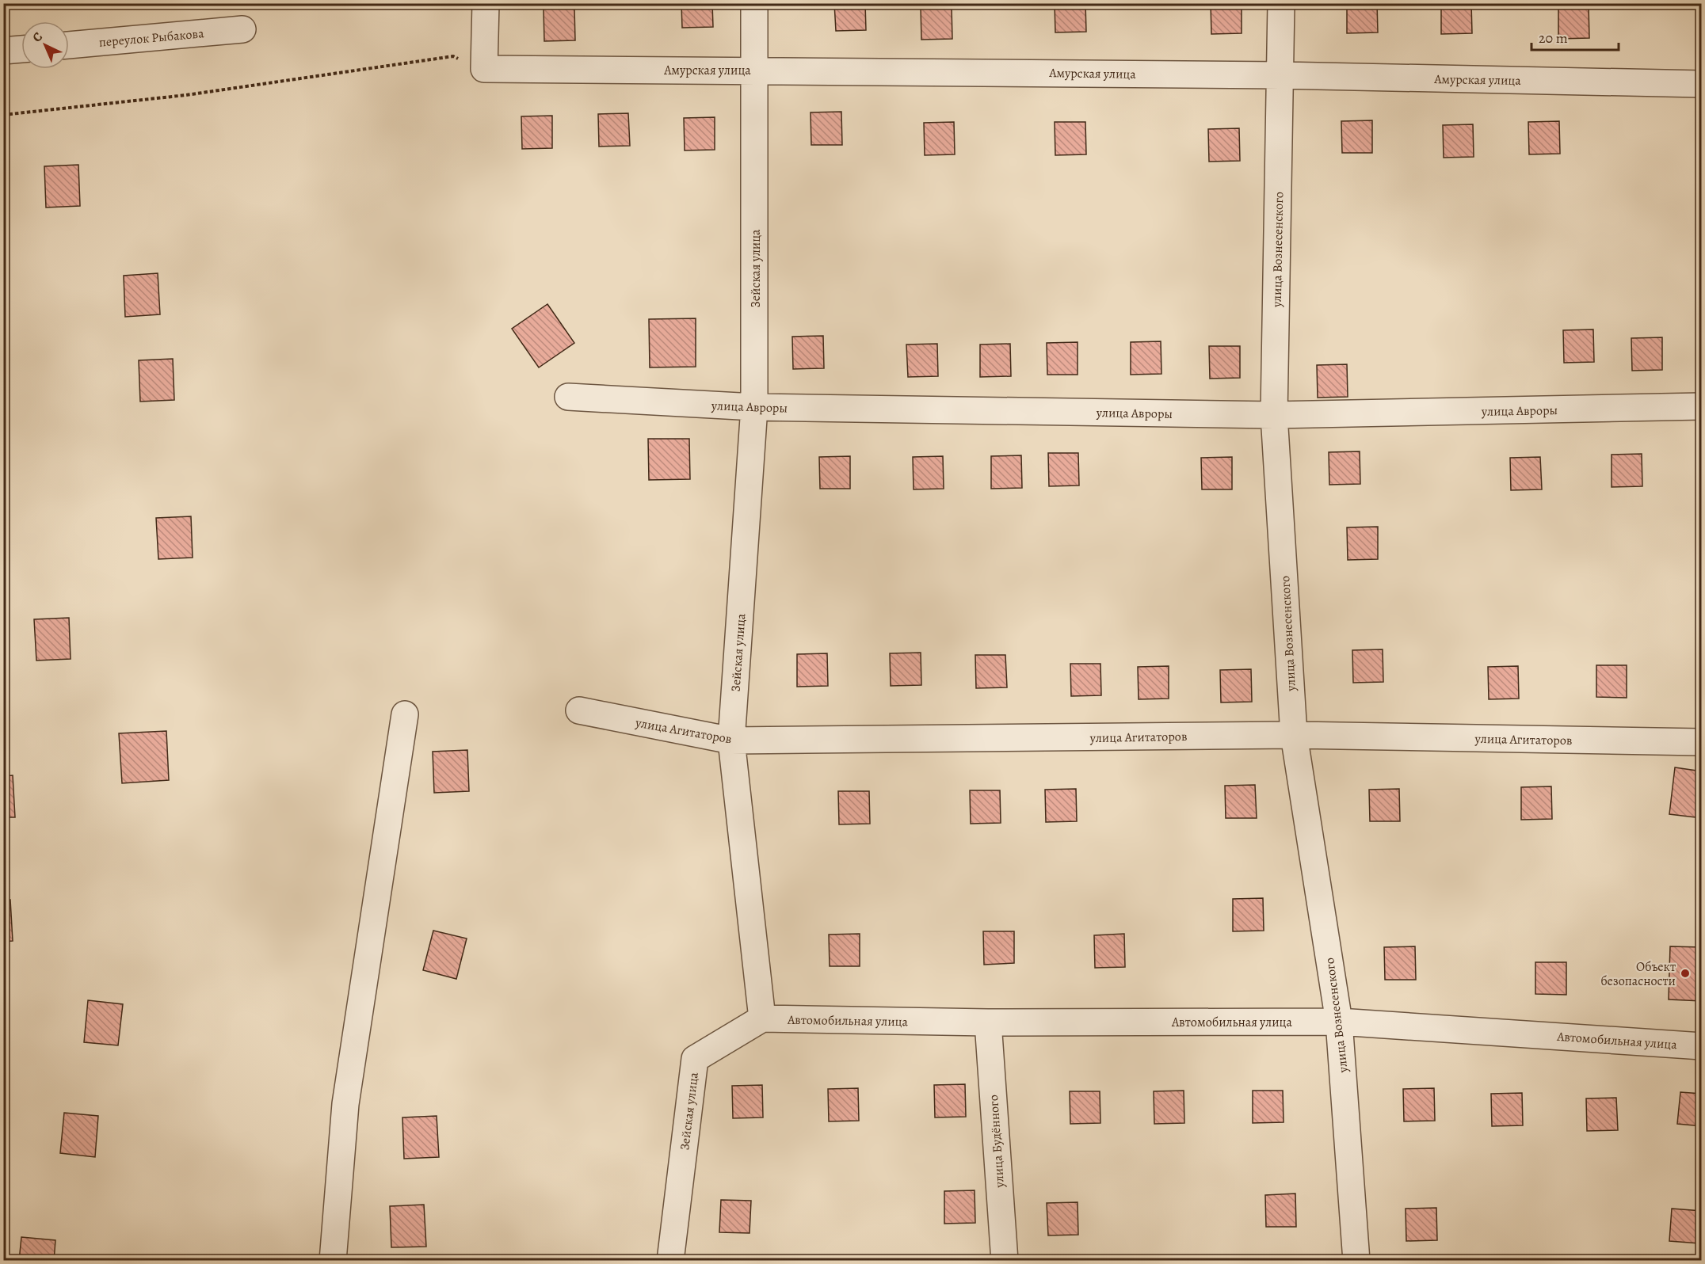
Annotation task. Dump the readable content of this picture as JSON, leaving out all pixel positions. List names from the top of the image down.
{
  "streets": {
    "street": [
      "переулок Рыбакова",
      "Амурская улица",
      "улица Вознесенского",
      "Зейская улица",
      "улица Авроры",
      "улица Агитаторов",
      "Автомобильная улица",
      "улица Будённого"
    ]
  },
  "crossings": [
    ["Амурская улица", "улица Вознесенского"],
    ["Амурская улица", "Зейская улица"],
    ["улица Вознесенского", "улица Авроры"],
    ["улица Вознесенского", "улица Агитаторов"],
    ["улица Вознесенского", "Автомобильная улица"],
    ["Зейская улица", "улица Авроры"],
    ["Зейская улица", "улица Агитаторов"],
    ["Зейская улица", "Автомобильная улица"],
    ["Автомобильная улица", "улица Будённого"]
  ],
  "places": ["Объект безопасности"],
  "scale_bar": "20 m",
  "north": "top left"
}
